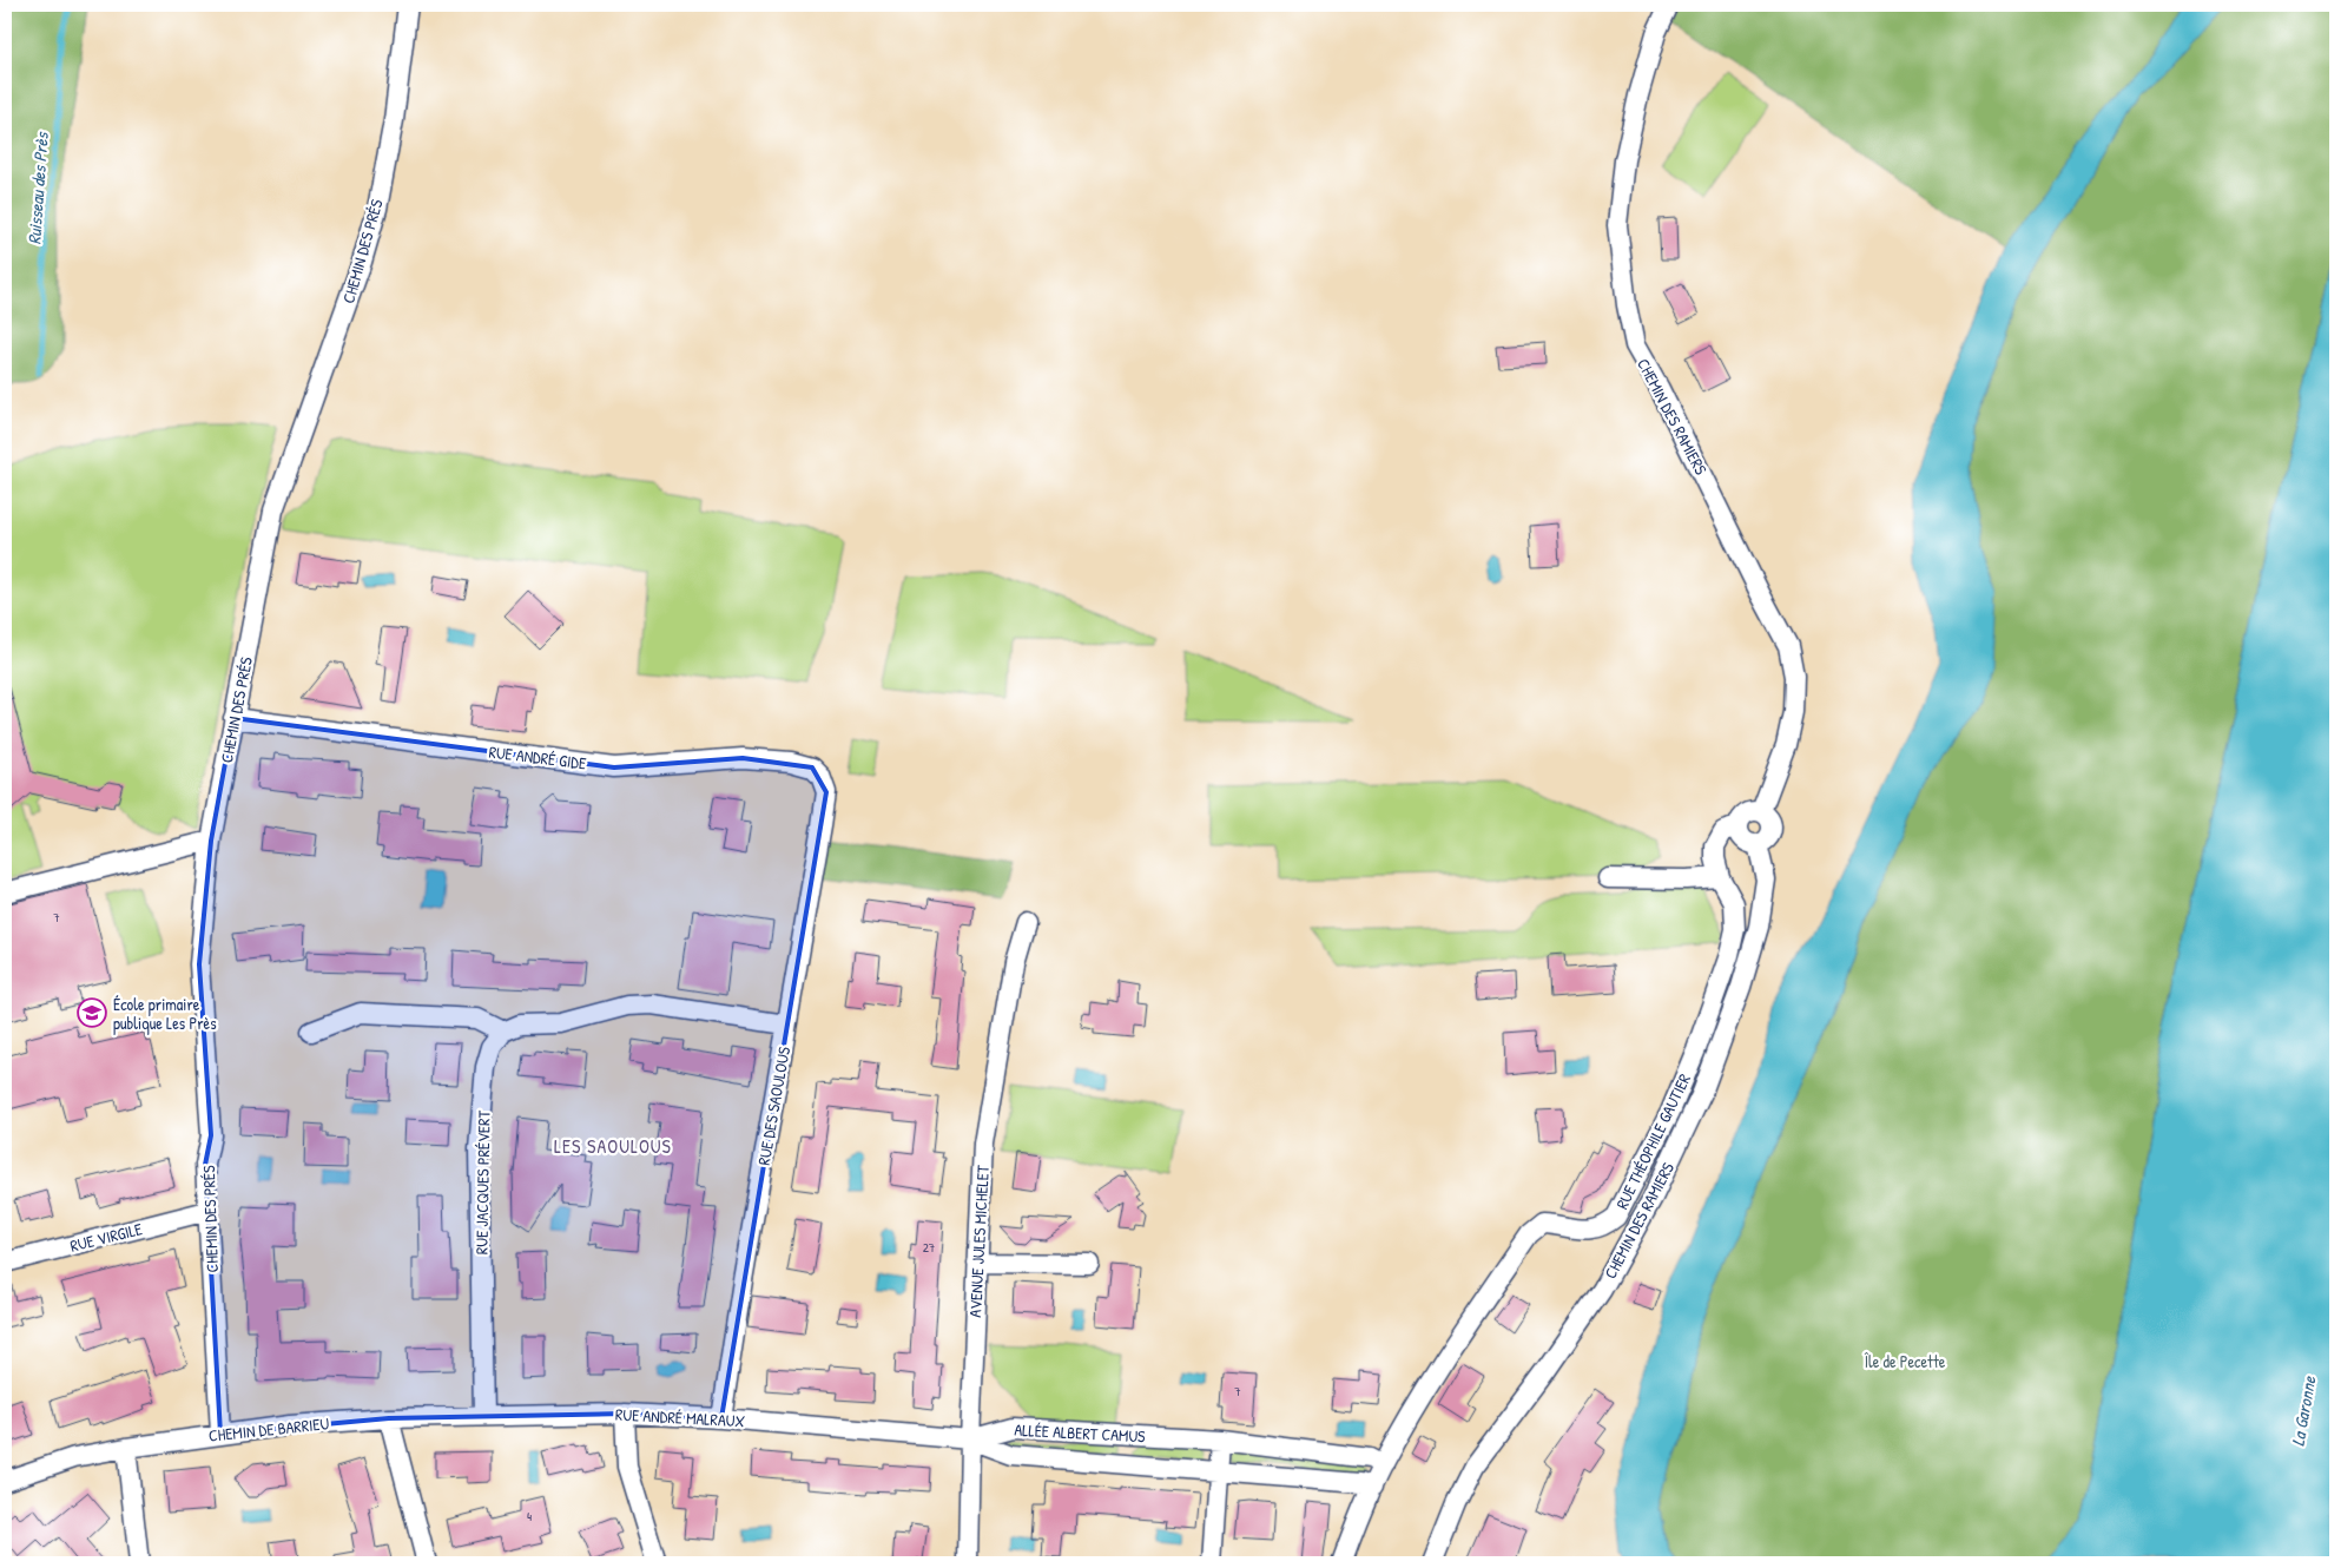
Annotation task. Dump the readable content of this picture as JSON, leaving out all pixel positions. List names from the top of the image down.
{
  "streets": {
    "street": [
      "CHEMIN DES PRÉS",
      "CHEMIN DES RAMIERS",
      "RUE ANDRÉ GIDE",
      "RUE DES SAOULOUS",
      "RUE THÉOPHILE GAUTIER",
      "RUE JACQUES PRÉVERT",
      "RUE VIRGILE",
      "AVENUE JULES MICHELET",
      "RUE ANDRÉ MALRAUX",
      "CHEMIN DE BARRIEU",
      "ALLÉE ALBERT CAMUS"
    ]
  },
  "crossings": [
    ["CHEMIN DES PRÉS", "RUE ANDRÉ GIDE"],
    ["CHEMIN DES PRÉS", "RUE VIRGILE"],
    ["CHEMIN DES PRÉS", "CHEMIN DE BARRIEU"],
    ["CHEMIN DES RAMIERS", "RUE THÉOPHILE GAUTIER"],
    ["RUE ANDRÉ GIDE", "RUE DES SAOULOUS"],
    ["RUE DES SAOULOUS", "RUE ANDRÉ MALRAUX"],
    ["RUE THÉOPHILE GAUTIER", "ALLÉE ALBERT CAMUS"],
    ["RUE JACQUES PRÉVERT", "RUE ANDRÉ MALRAUX"],
    ["AVENUE JULES MICHELET", "RUE ANDRÉ MALRAUX"],
    ["AVENUE JULES MICHELET", "ALLÉE ALBERT CAMUS"],
    ["RUE ANDRÉ MALRAUX", "CHEMIN DE BARRIEU"],
    ["RUE ANDRÉ MALRAUX", "ALLÉE ALBERT CAMUS"]
  ],
  "districts": ["LES SAOULOUS"],
  "water": ["Ruisseau des Près", "La Garonne"],
  "parks": ["Île de Pecette"],
  "places": {
    "school or university": ["École primaire publique Les Près"]
  },
  "house_numbers": [
    "7",
    "27",
    "7",
    "4"
  ]
}
